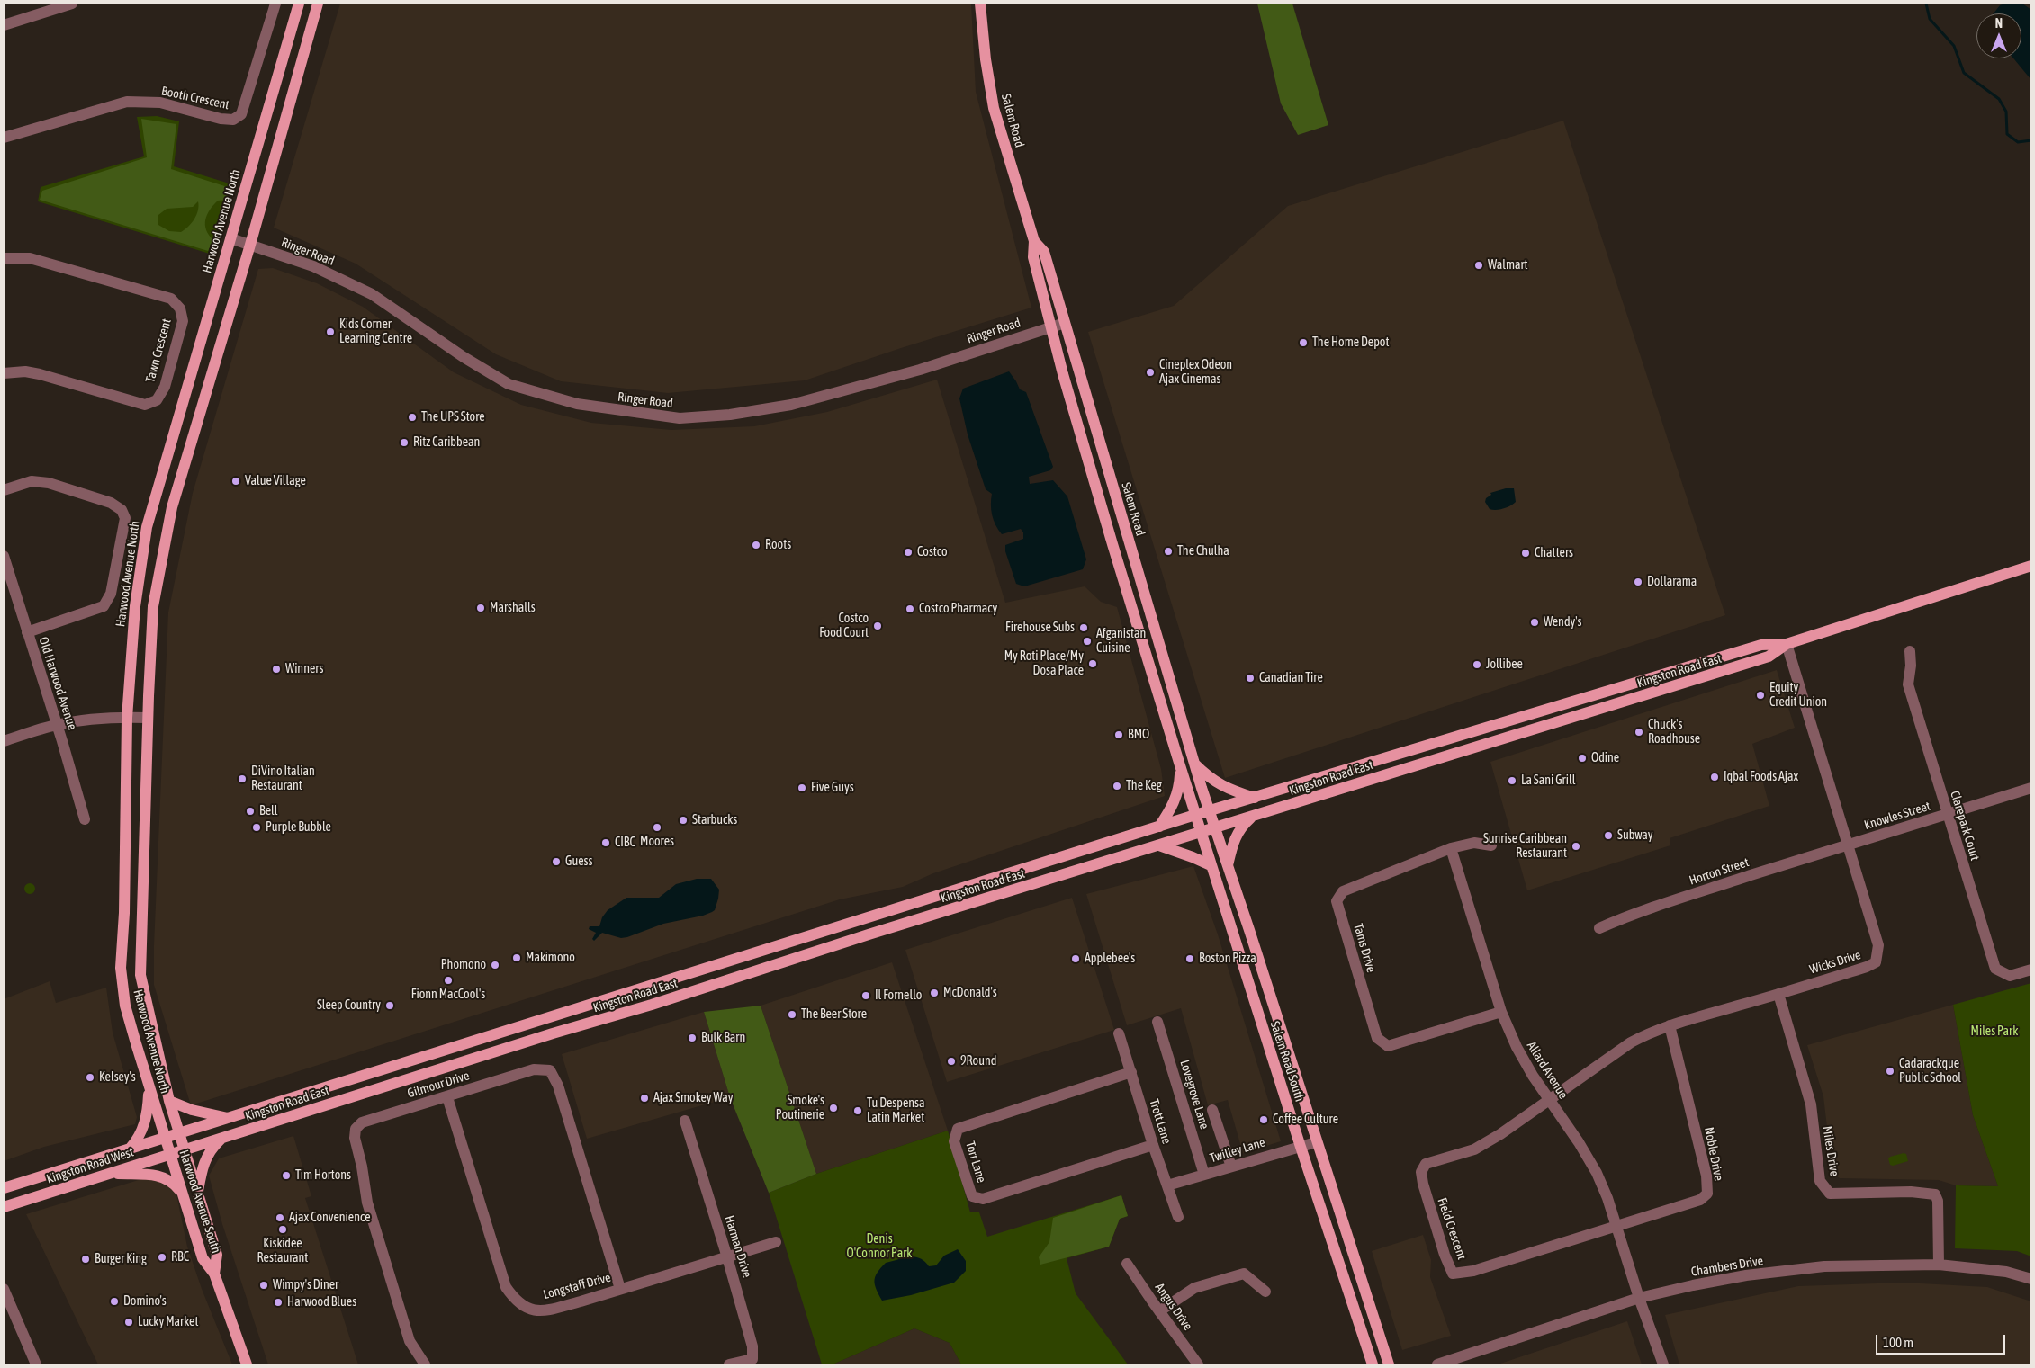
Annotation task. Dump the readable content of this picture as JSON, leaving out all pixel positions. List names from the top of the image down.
{
  "streets": {
    "main road": [
      "Salem Road",
      "Harwood Avenue North",
      "Kingston Road East",
      "Salem Road South",
      "Kingston Road West",
      "Harwood Avenue South"
    ],
    "street": [
      "Booth Crescent",
      "Ringer Road",
      "Tawn Crescent",
      "Old Harwood Avenue",
      "Knowles Street",
      "Clarepark Court",
      "Horton Street",
      "Tams Drive",
      "Wicks Drive",
      "Allard Avenue",
      "Gilmour Drive",
      "Lovegrove Lane",
      "Trott Lane",
      "Twilley Lane",
      "Miles Drive",
      "Noble Drive",
      "Torr Lane",
      "Field Crescent",
      "Harman Drive",
      "Chambers Drive",
      "Longstaff Drive",
      "Angus Drive"
    ]
  },
  "crossings": [
    ["Salem Road", "Ringer Road"],
    ["Salem Road", "Salem Road South"],
    ["Harwood Avenue North", "Ringer Road"],
    ["Harwood Avenue North", "Kingston Road East"],
    ["Harwood Avenue North", "Kingston Road West"],
    ["Harwood Avenue North", "Harwood Avenue South"],
    ["Kingston Road East", "Wicks Drive"],
    ["Kingston Road East", "Salem Road South"],
    ["Kingston Road East", "Kingston Road West"],
    ["Kingston Road East", "Harwood Avenue South"],
    ["Knowles Street", "Clarepark Court"],
    ["Knowles Street", "Horton Street"],
    ["Knowles Street", "Wicks Drive"],
    ["Horton Street", "Wicks Drive"],
    ["Tams Drive", "Allard Avenue"],
    ["Wicks Drive", "Allard Avenue"],
    ["Wicks Drive", "Miles Drive"],
    ["Wicks Drive", "Noble Drive"],
    ["Wicks Drive", "Field Crescent"],
    ["Salem Road South", "Twilley Lane"],
    ["Allard Avenue", "Noble Drive"],
    ["Allard Avenue", "Field Crescent"],
    ["Allard Avenue", "Chambers Drive"],
    ["Gilmour Drive", "Longstaff Drive"],
    ["Lovegrove Lane", "Twilley Lane"],
    ["Trott Lane", "Twilley Lane"],
    ["Trott Lane", "Torr Lane"],
    ["Miles Drive", "Chambers Drive"],
    ["Noble Drive", "Field Crescent"],
    ["Kingston Road West", "Harwood Avenue South"],
    ["Harman Drive", "Longstaff Drive"]
  ],
  "parks": ["Miles Park", "Denis O'Connor Park"],
  "places": [
    "Walmart",
    "Kids Corner Learning Centre",
    "The Home Depot",
    "Cineplex Odeon Ajax Cinemas",
    "The UPS Store",
    "Ritz Caribbean",
    "Value Village",
    "Roots",
    "The Chulha",
    "Costco",
    "Chatters",
    "Dollarama",
    "Marshalls",
    "Costco Pharmacy",
    "Wendy's",
    "Costco Food Court",
    "Firehouse Subs",
    "Afganistan Cuisine",
    "My Roti Place/My Dosa Place",
    "Jollibee",
    "Winners",
    "Canadian Tire",
    "Equity Credit Union",
    "Chuck's Roadhouse",
    "BMO",
    "Odine",
    "Iqbal Foods Ajax",
    "DiVino Italian Restaurant",
    "La Sani Grill",
    "The Keg",
    "Five Guys",
    "Bell",
    "Starbucks",
    "Purple Bubble",
    "Moores",
    "Subway",
    "CIBC",
    "Sunrise Caribbean Restaurant",
    "Guess",
    "Makimono",
    "Applebee's",
    "Boston Pizza",
    "Phomono",
    "Fionn MacCool's",
    "McDonald's",
    "Il Fornello",
    "Sleep Country",
    "The Beer Store",
    "Bulk Barn",
    "9Round",
    "Cadarackque Public School",
    "Kelsey's",
    "Ajax Smokey Way",
    "Smoke's Poutinerie",
    "Tu Despensa Latin Market",
    "Coffee Culture",
    "Tim Hortons",
    "Ajax Convenience",
    "Kiskidee Restaurant",
    "RBC",
    "Burger King",
    "Wimpy's Diner",
    "Domino's",
    "Harwood Blues",
    "Lucky Market"
  ],
  "scale_bar": "100 m",
  "north": "top"
}
